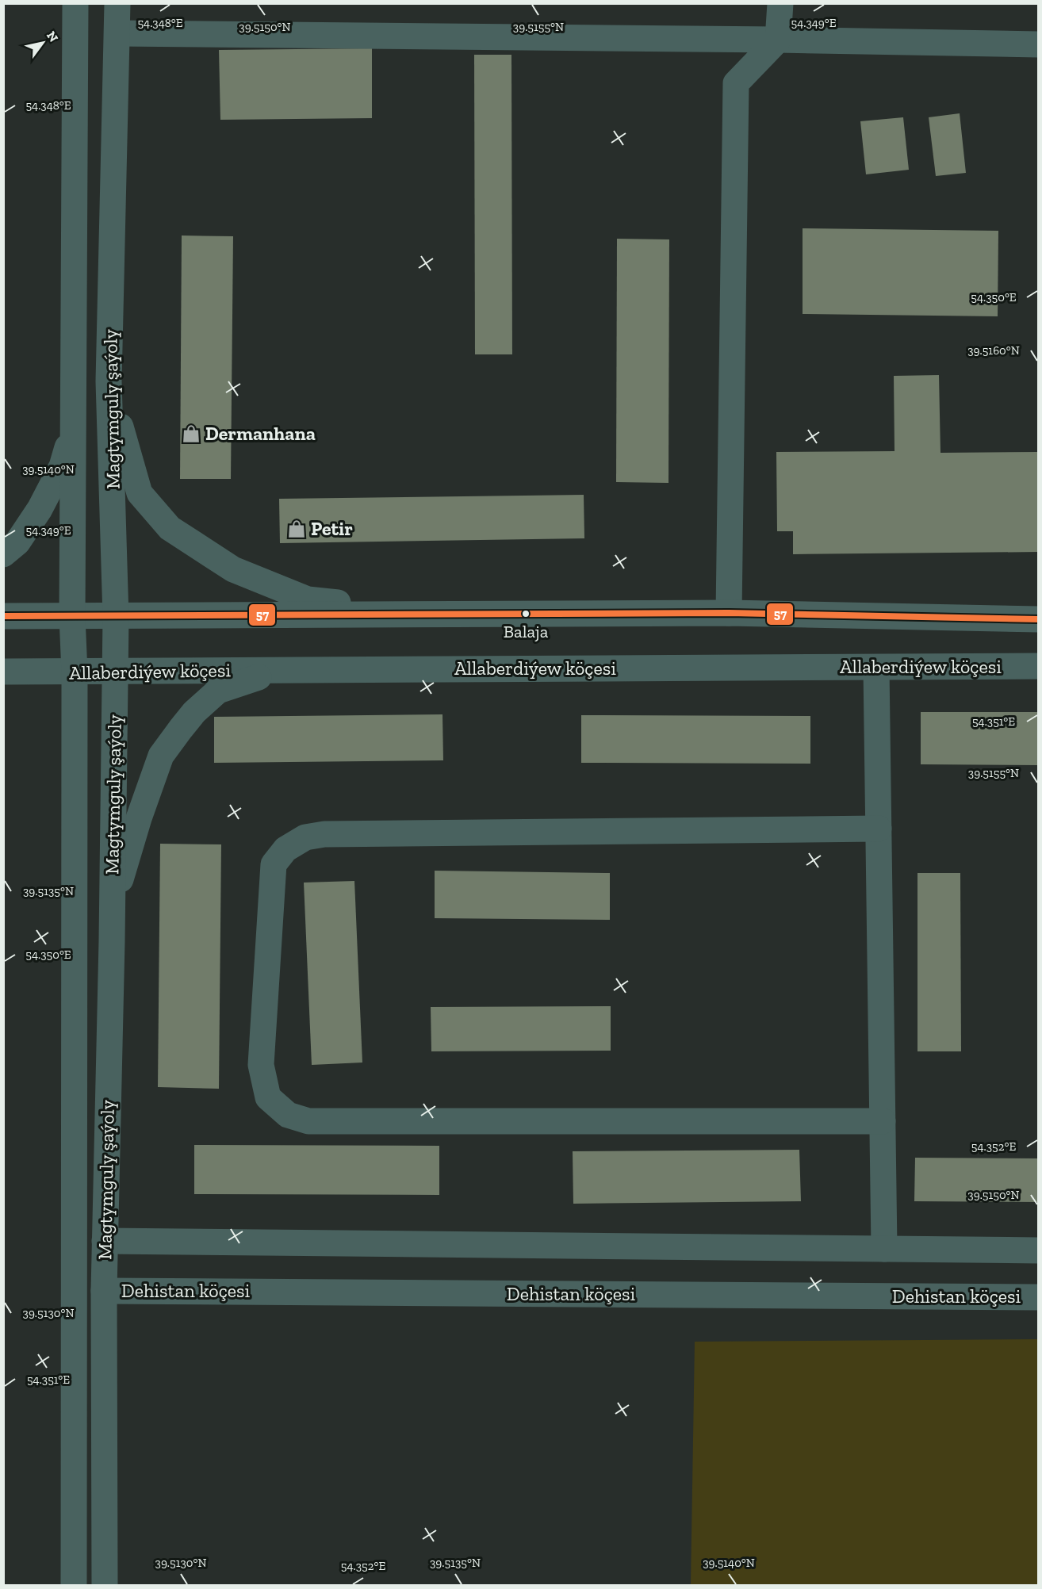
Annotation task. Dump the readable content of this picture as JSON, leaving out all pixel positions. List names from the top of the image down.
{
  "streets": {
    "street": ["Magtymguly şaýoly", "Allaberdiýew köçesi", "Dehistan köçesi"]
  },
  "crossings": [
    ["Magtymguly şaýoly", "Allaberdiýew köçesi"],
    ["Magtymguly şaýoly", "Dehistan köçesi"]
  ],
  "places": {
    "shop": ["Dermanhana", "Petir"],
    "other": ["Balaja"]
  },
  "lines": ["transit line 57"],
  "north": "top right",
  "coordinates": [
    "54.348°E",
    "54.349°E",
    "39.5150°N",
    "39.5155°N",
    "54.350°E",
    "39.5160°N",
    "39.5140°N",
    "54.351°E",
    "39.5135°N",
    "54.352°E",
    "39.5130°N"
  ]
}
